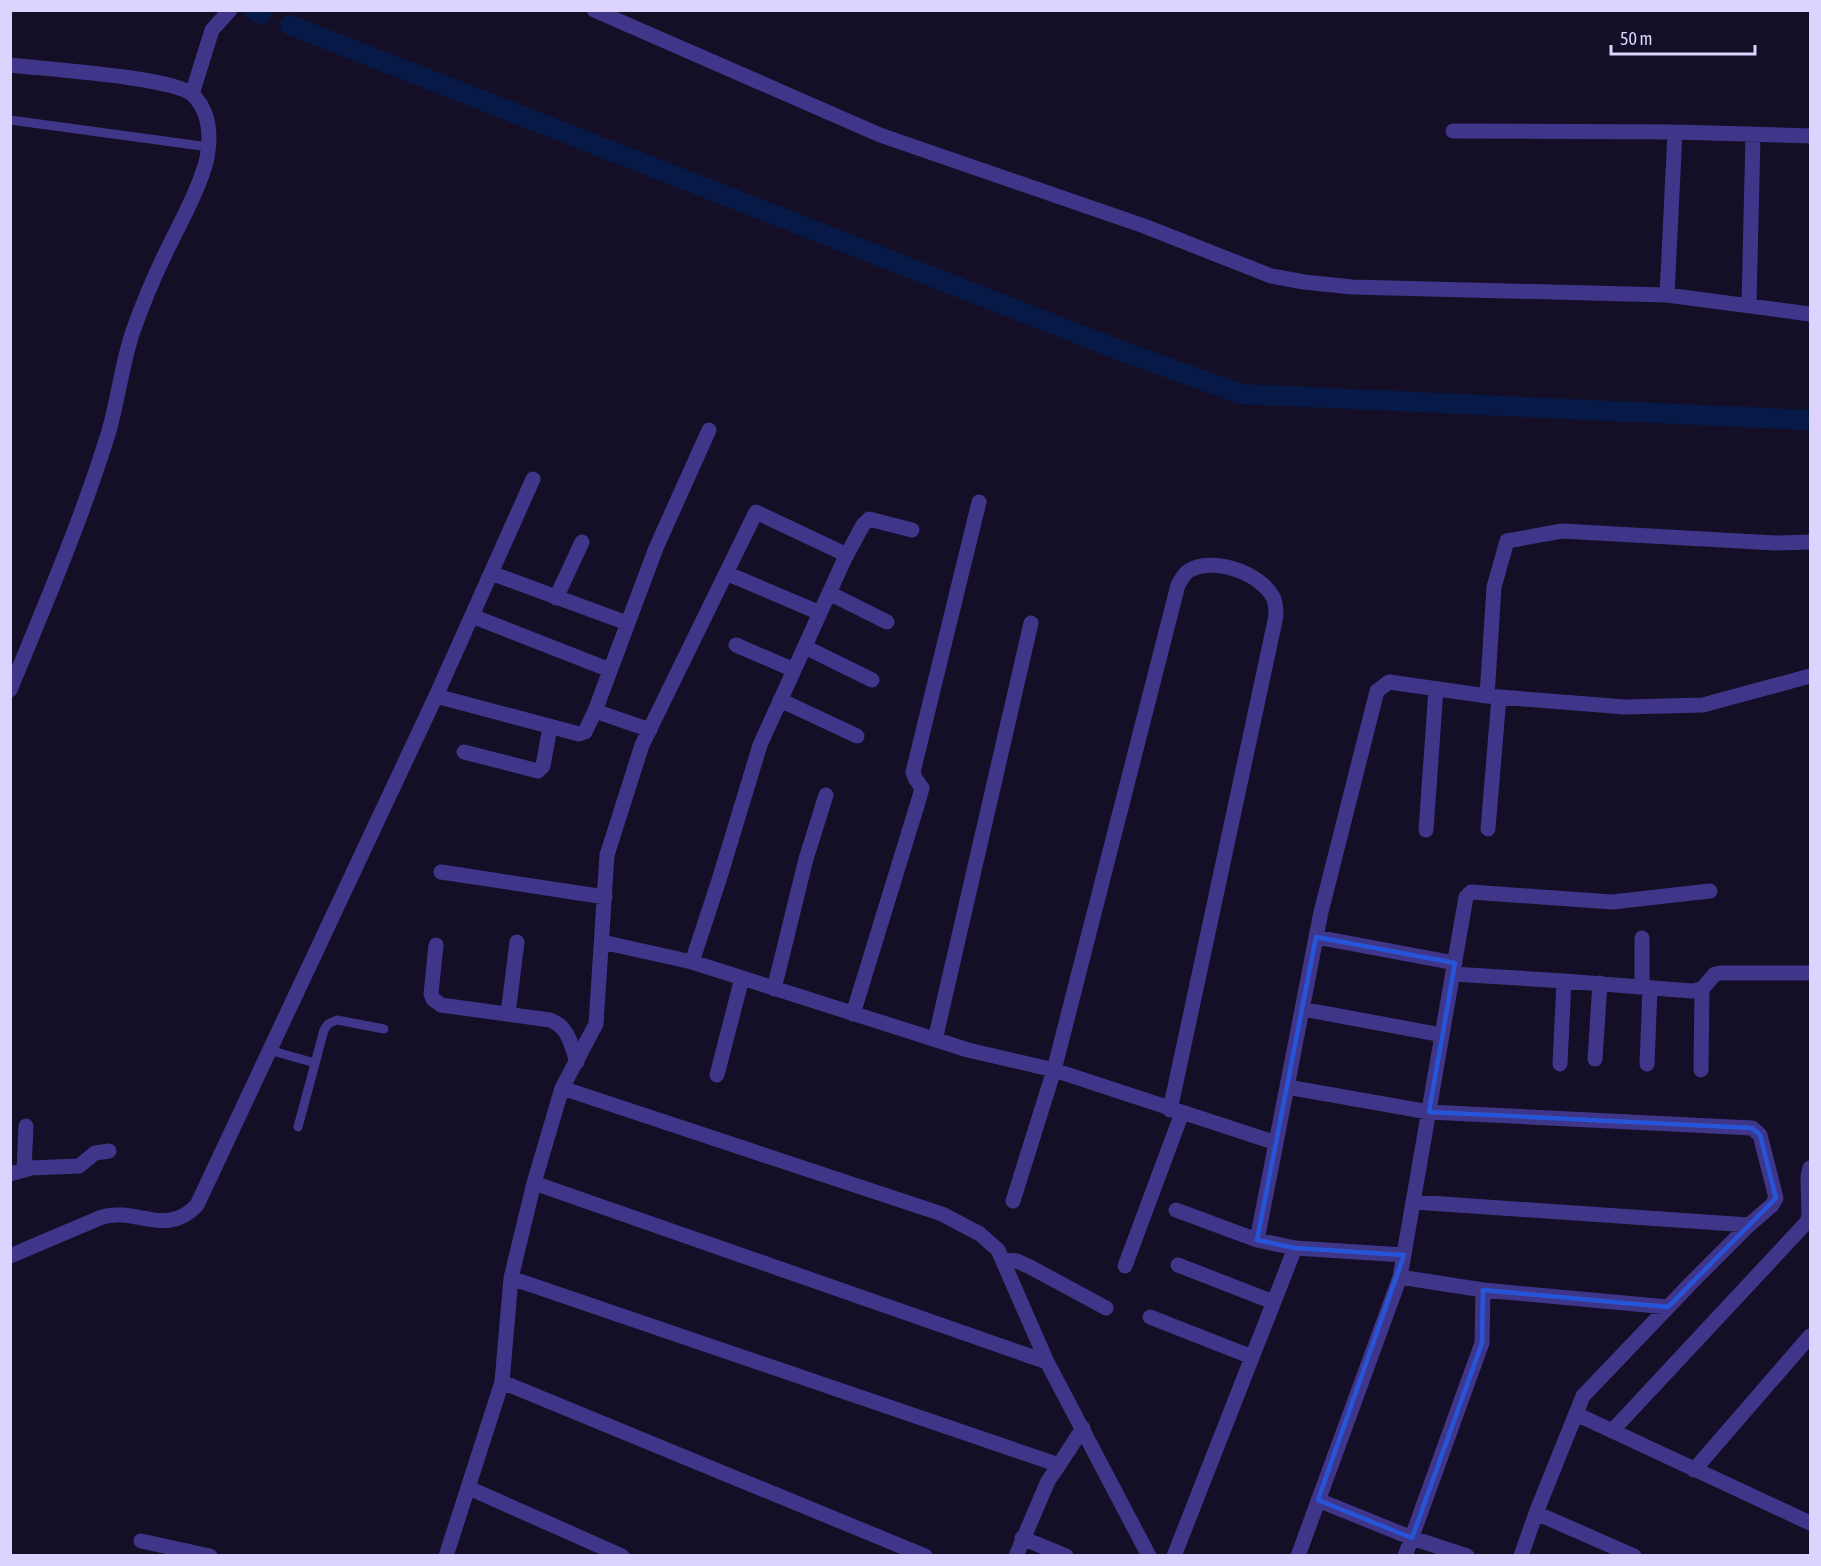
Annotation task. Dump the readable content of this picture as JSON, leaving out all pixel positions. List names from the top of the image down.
{
  "scale_bar": "50 m"
}
